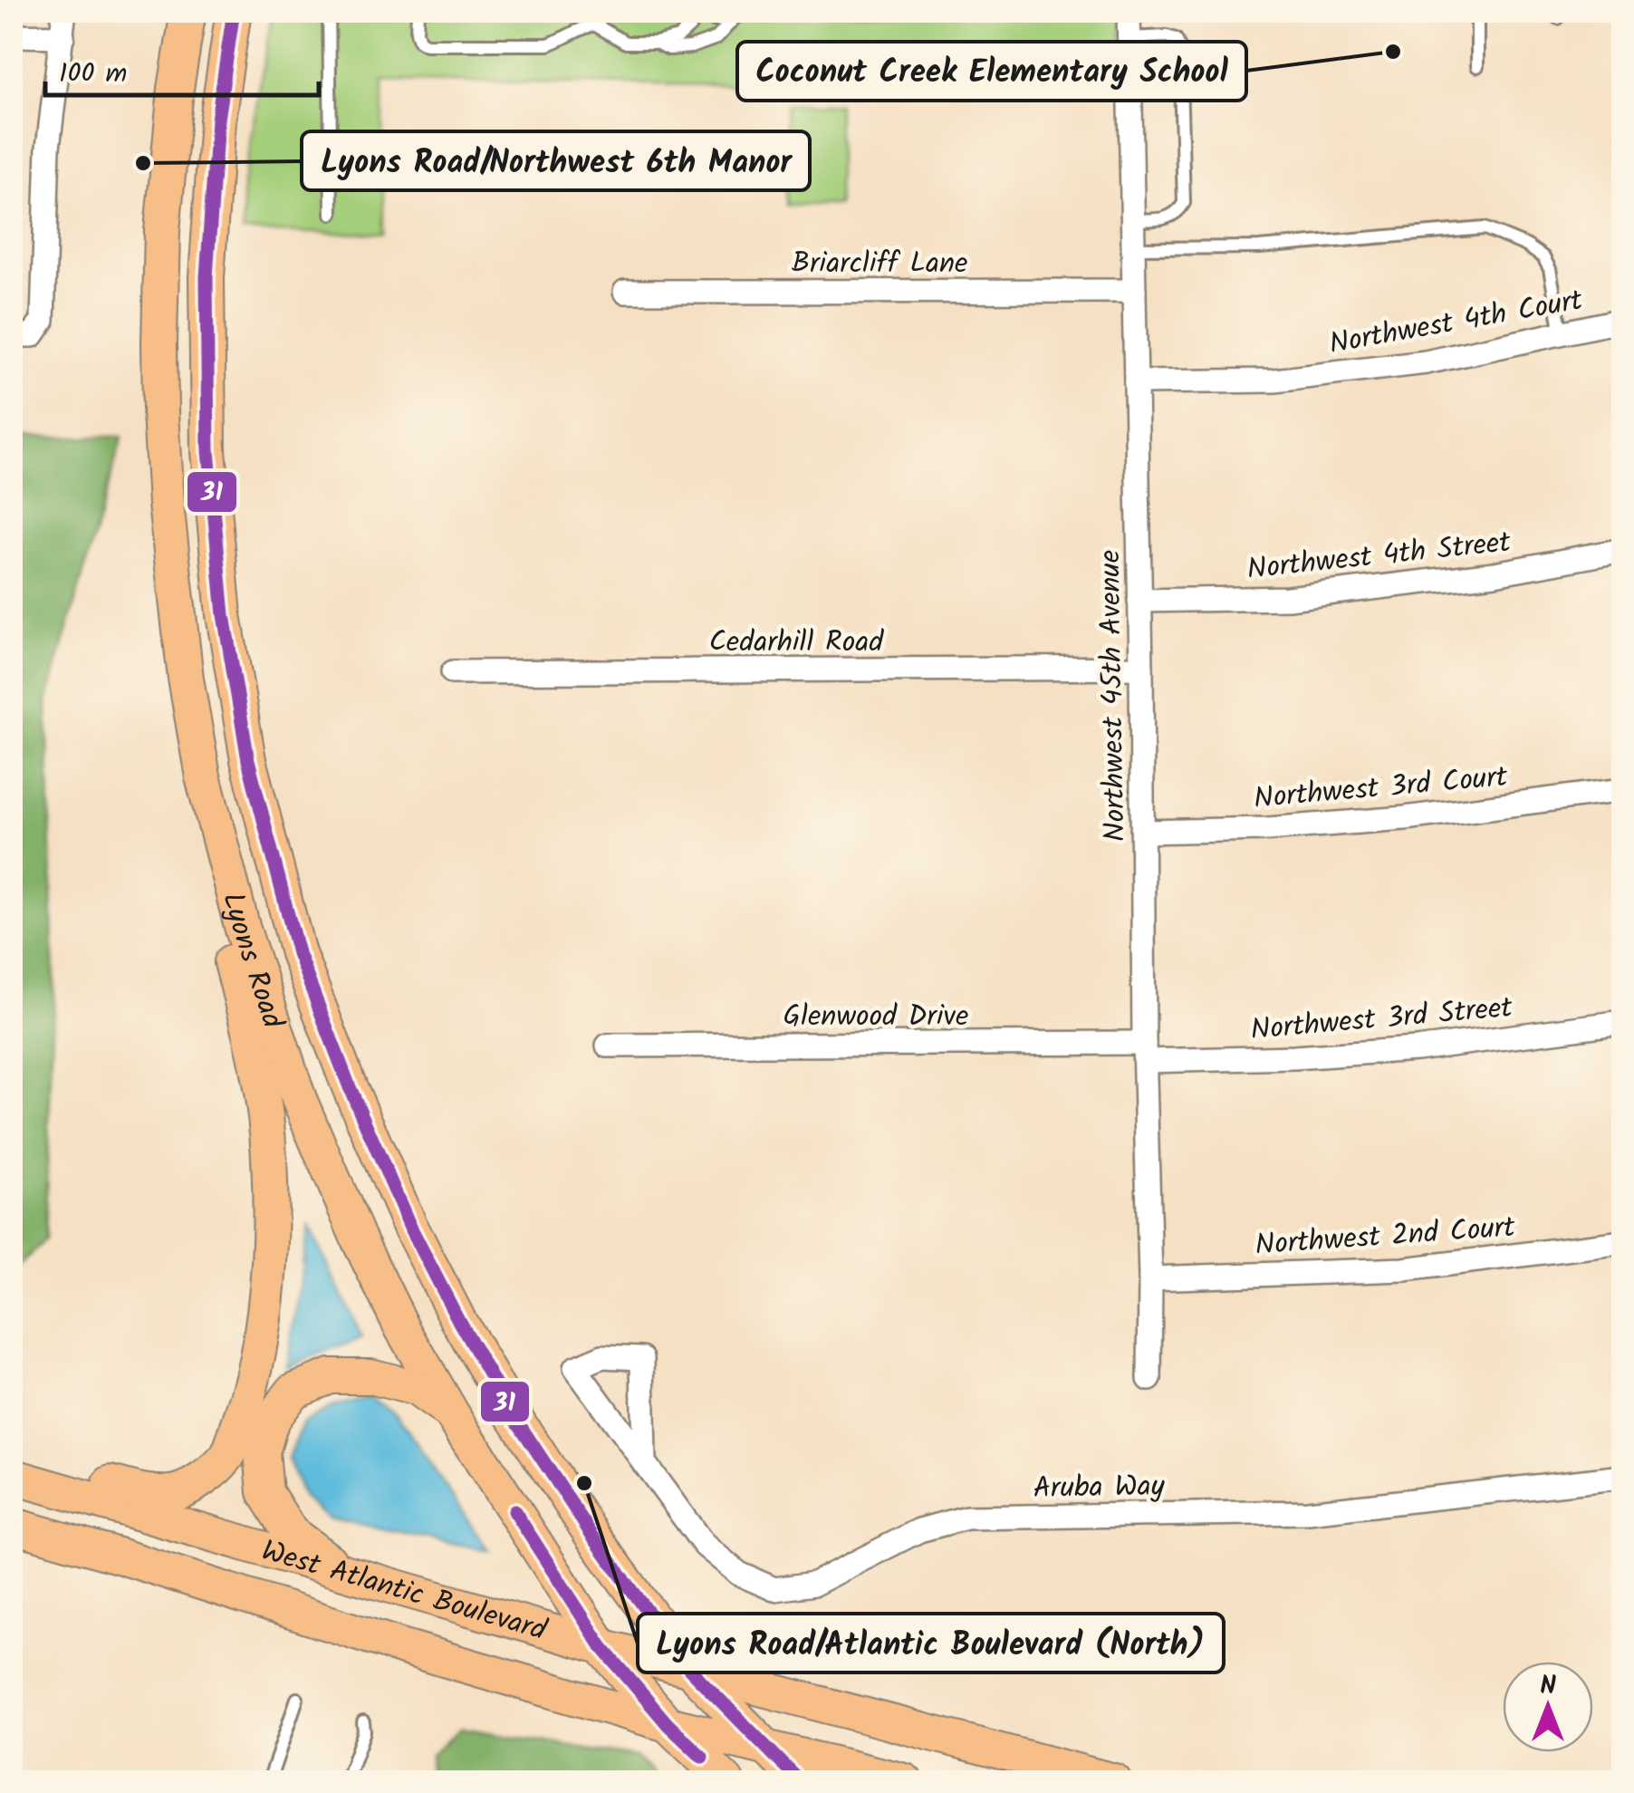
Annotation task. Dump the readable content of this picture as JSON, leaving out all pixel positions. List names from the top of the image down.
{
  "streets": {
    "main road": ["Lyons Road", "West Atlantic Boulevard"],
    "street": [
      "Briarcliff Lane",
      "Northwest 4th Court",
      "Northwest 4th Street",
      "Cedarhill Road",
      "Northwest 45th Avenue",
      "Northwest 3rd Court",
      "Glenwood Drive",
      "Northwest 3rd Street",
      "Northwest 2nd Court",
      "Aruba Way"
    ]
  },
  "crossings": [
    ["Briarcliff Lane", "Northwest 45th Avenue"],
    ["Northwest 4th Court", "Northwest 45th Avenue"],
    ["Northwest 4th Street", "Northwest 45th Avenue"],
    ["Cedarhill Road", "Northwest 45th Avenue"],
    ["Northwest 45th Avenue", "Northwest 3rd Court"],
    ["Northwest 45th Avenue", "Glenwood Drive"],
    ["Northwest 45th Avenue", "Northwest 3rd Street"],
    ["Northwest 45th Avenue", "Northwest 2nd Court"],
    ["Lyons Road", "West Atlantic Boulevard"],
    ["Glenwood Drive", "Northwest 3rd Street"]
  ],
  "places": ["Coconut Creek Elementary School", "Lyons Road/Northwest 6th Manor", "Lyons Road/Atlantic Boulevard (North)"],
  "lines": ["transit line 31"],
  "scale_bar": "100 m",
  "north": "top"
}
